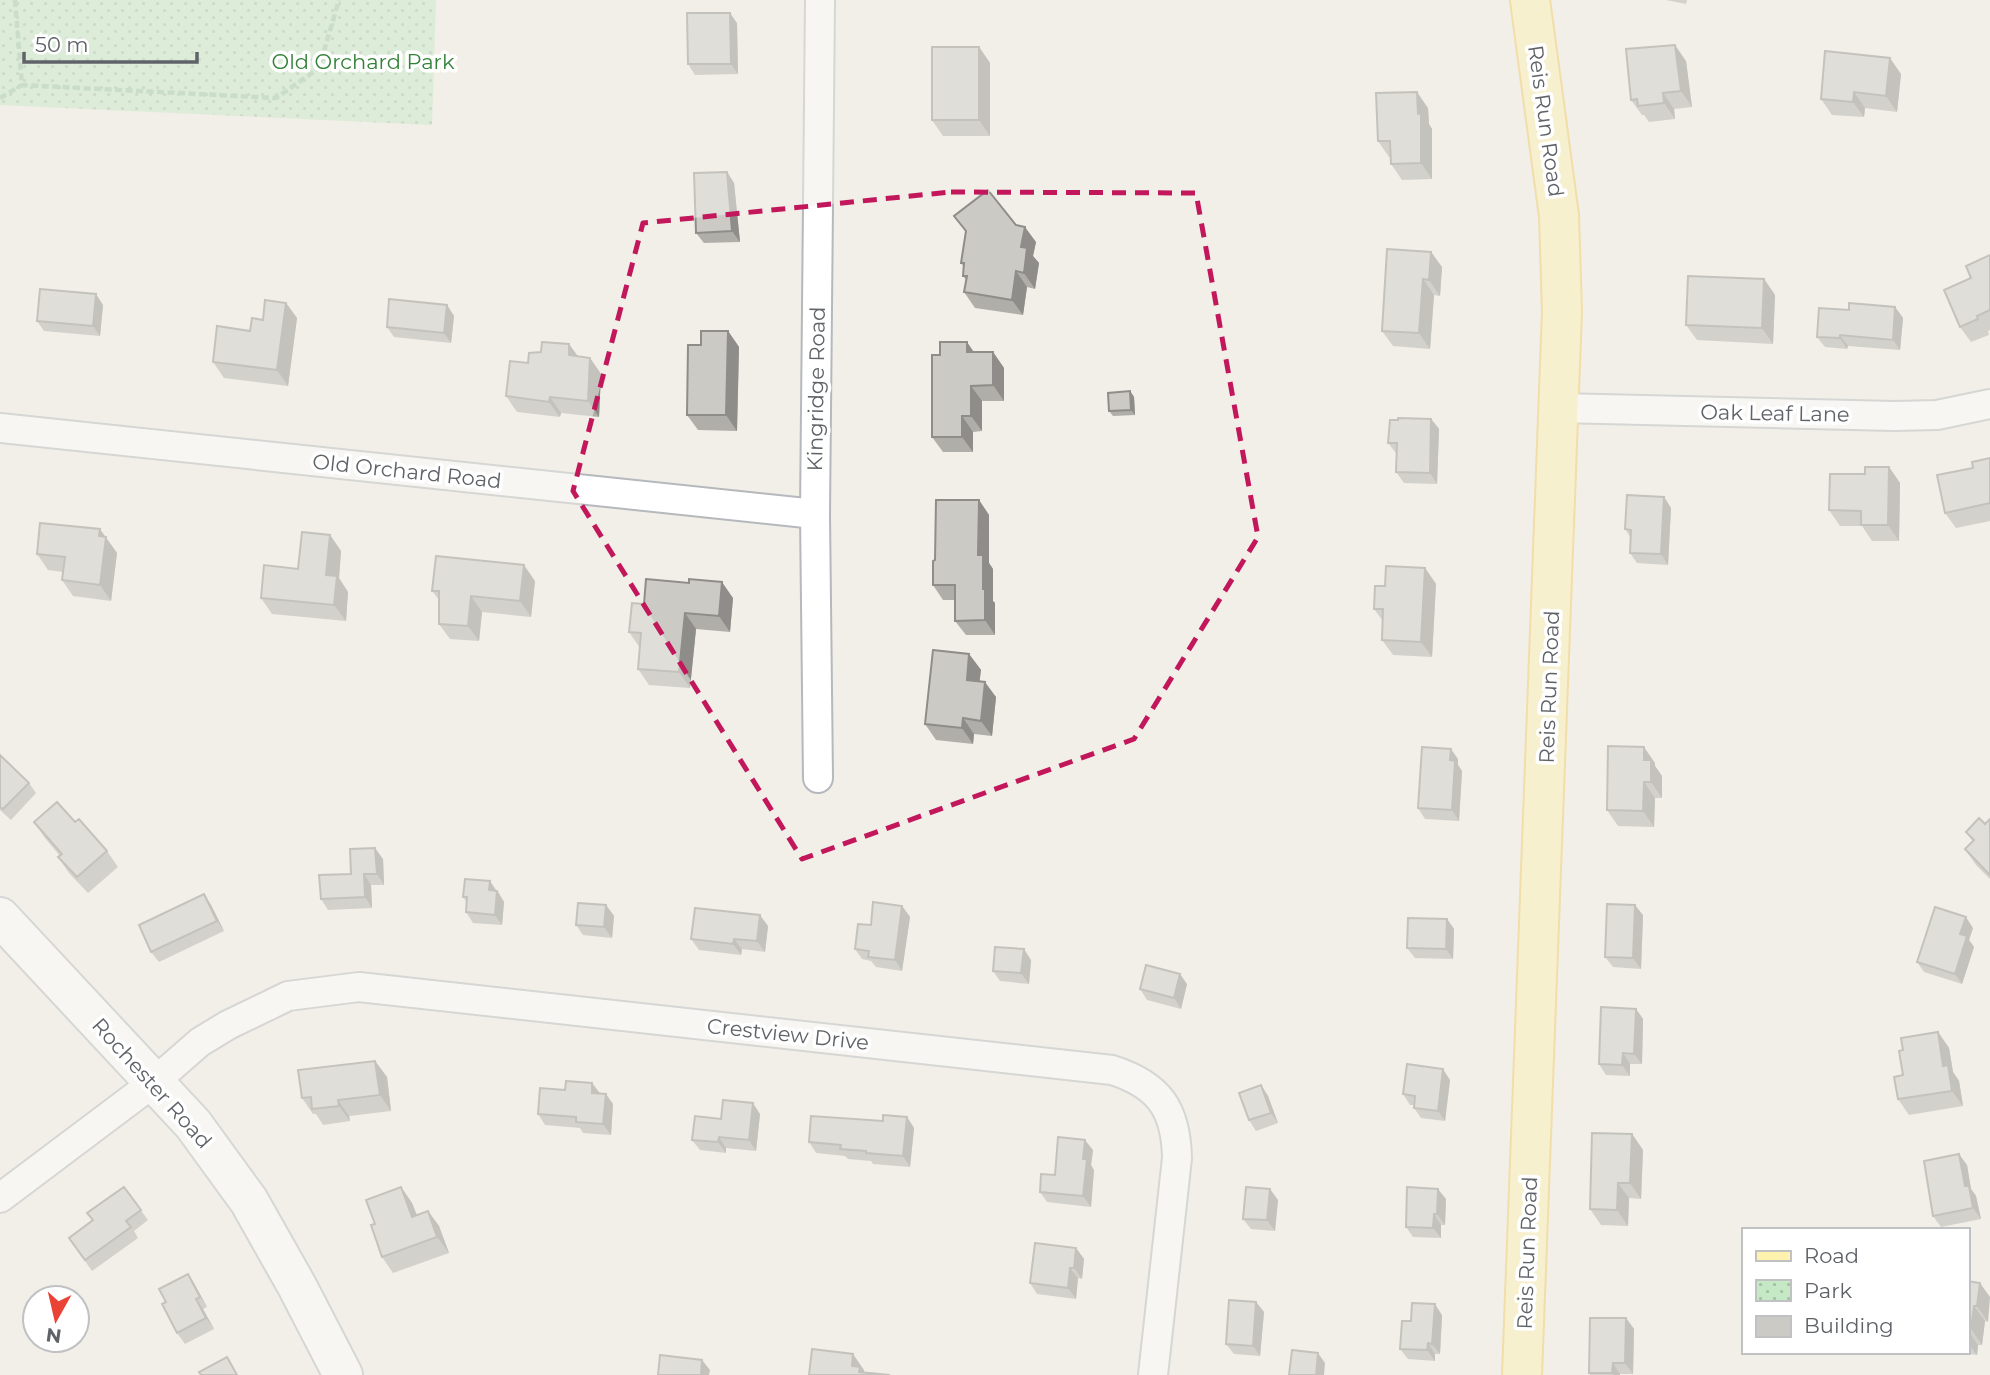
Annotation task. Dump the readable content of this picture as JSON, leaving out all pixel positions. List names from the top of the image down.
{
  "streets": {
    "main road": ["Reis Run Road"],
    "street": [
      "Kingridge Road",
      "Oak Leaf Lane",
      "Old Orchard Road",
      "Crestview Drive",
      "Rochester Road"
    ]
  },
  "crossings": [
    ["Reis Run Road", "Oak Leaf Lane"],
    ["Kingridge Road", "Old Orchard Road"],
    ["Crestview Drive", "Rochester Road"]
  ],
  "parks": ["Old Orchard Park"],
  "legend": ["Road", "Park", "Building"],
  "scale_bar": "50 m",
  "north": "bottom"
}
